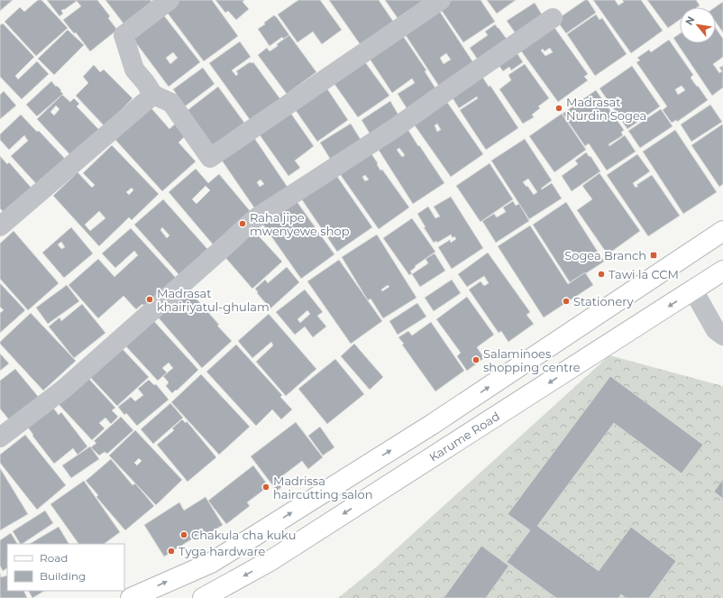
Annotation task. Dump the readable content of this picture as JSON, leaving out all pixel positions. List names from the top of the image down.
{
  "streets": {
    "main road": ["Karume Road"]
  },
  "places": {
    "other": [
      "Madrasat Nurdin Sogea",
      "Raha jipe mwenyewe shop",
      "Tawi la CCM",
      "Madrasat khairiyatul-ghulam",
      "Stationery",
      "Salaminoes shopping centre",
      "Madrissa haircutting salon",
      "Chakula cha kuku",
      "Tyga hardware"
    ],
    "transit": ["Sogea Branch"]
  },
  "legend": ["Road", "Building"],
  "north": "top left"
}
